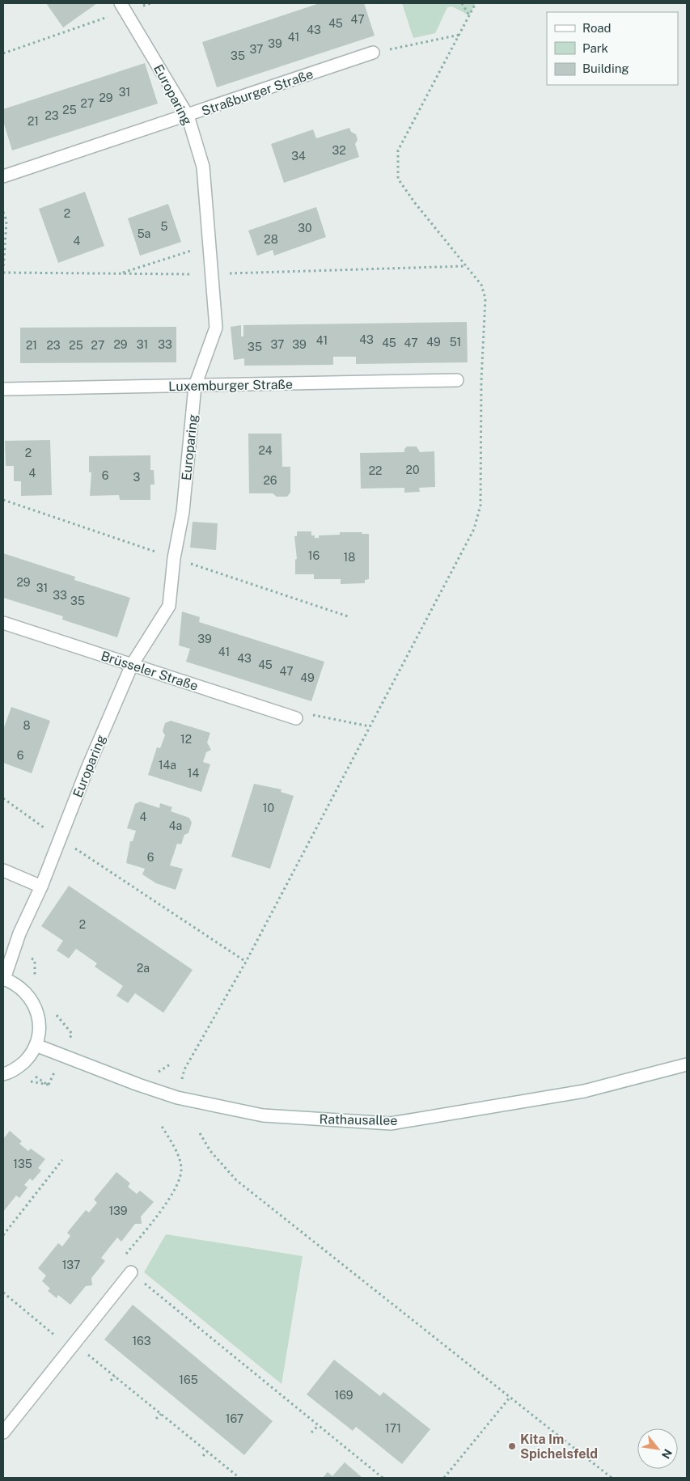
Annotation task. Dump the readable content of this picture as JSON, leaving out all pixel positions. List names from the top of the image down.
{
  "streets": {
    "street": [
      "Straßburger Straße",
      "Europaring",
      "Luxemburger Straße",
      "Brüsseler Straße",
      "Rathausallee"
    ]
  },
  "crossings": [
    ["Straßburger Straße", "Europaring"],
    ["Europaring", "Luxemburger Straße"],
    ["Europaring", "Brüsseler Straße"]
  ],
  "places": ["Kita Im Spichelsfeld"],
  "house_numbers": [
    "47",
    "45",
    "43",
    "41",
    "39",
    "37",
    "35",
    "31",
    "29",
    "27",
    "25",
    "23",
    "21",
    "32",
    "34",
    "2",
    "5",
    "30",
    "5a",
    "28",
    "4",
    "43",
    "41",
    "49",
    "51",
    "45",
    "47",
    "29",
    "31",
    "33",
    "37",
    "39",
    "21",
    "23",
    "25",
    "27",
    "35",
    "24",
    "2",
    "20",
    "22",
    "4",
    "6",
    "3",
    "26",
    "16",
    "18",
    "29",
    "31",
    "33",
    "35",
    "39",
    "41",
    "43",
    "45",
    "47",
    "49",
    "8",
    "12",
    "6",
    "14a",
    "14",
    "10",
    "4",
    "4a",
    "6",
    "2",
    "2a",
    "135",
    "139",
    "137",
    "163",
    "165",
    "169",
    "167",
    "171"
  ],
  "legend": ["Road", "Park", "Building"],
  "north": "bottom right"
}
